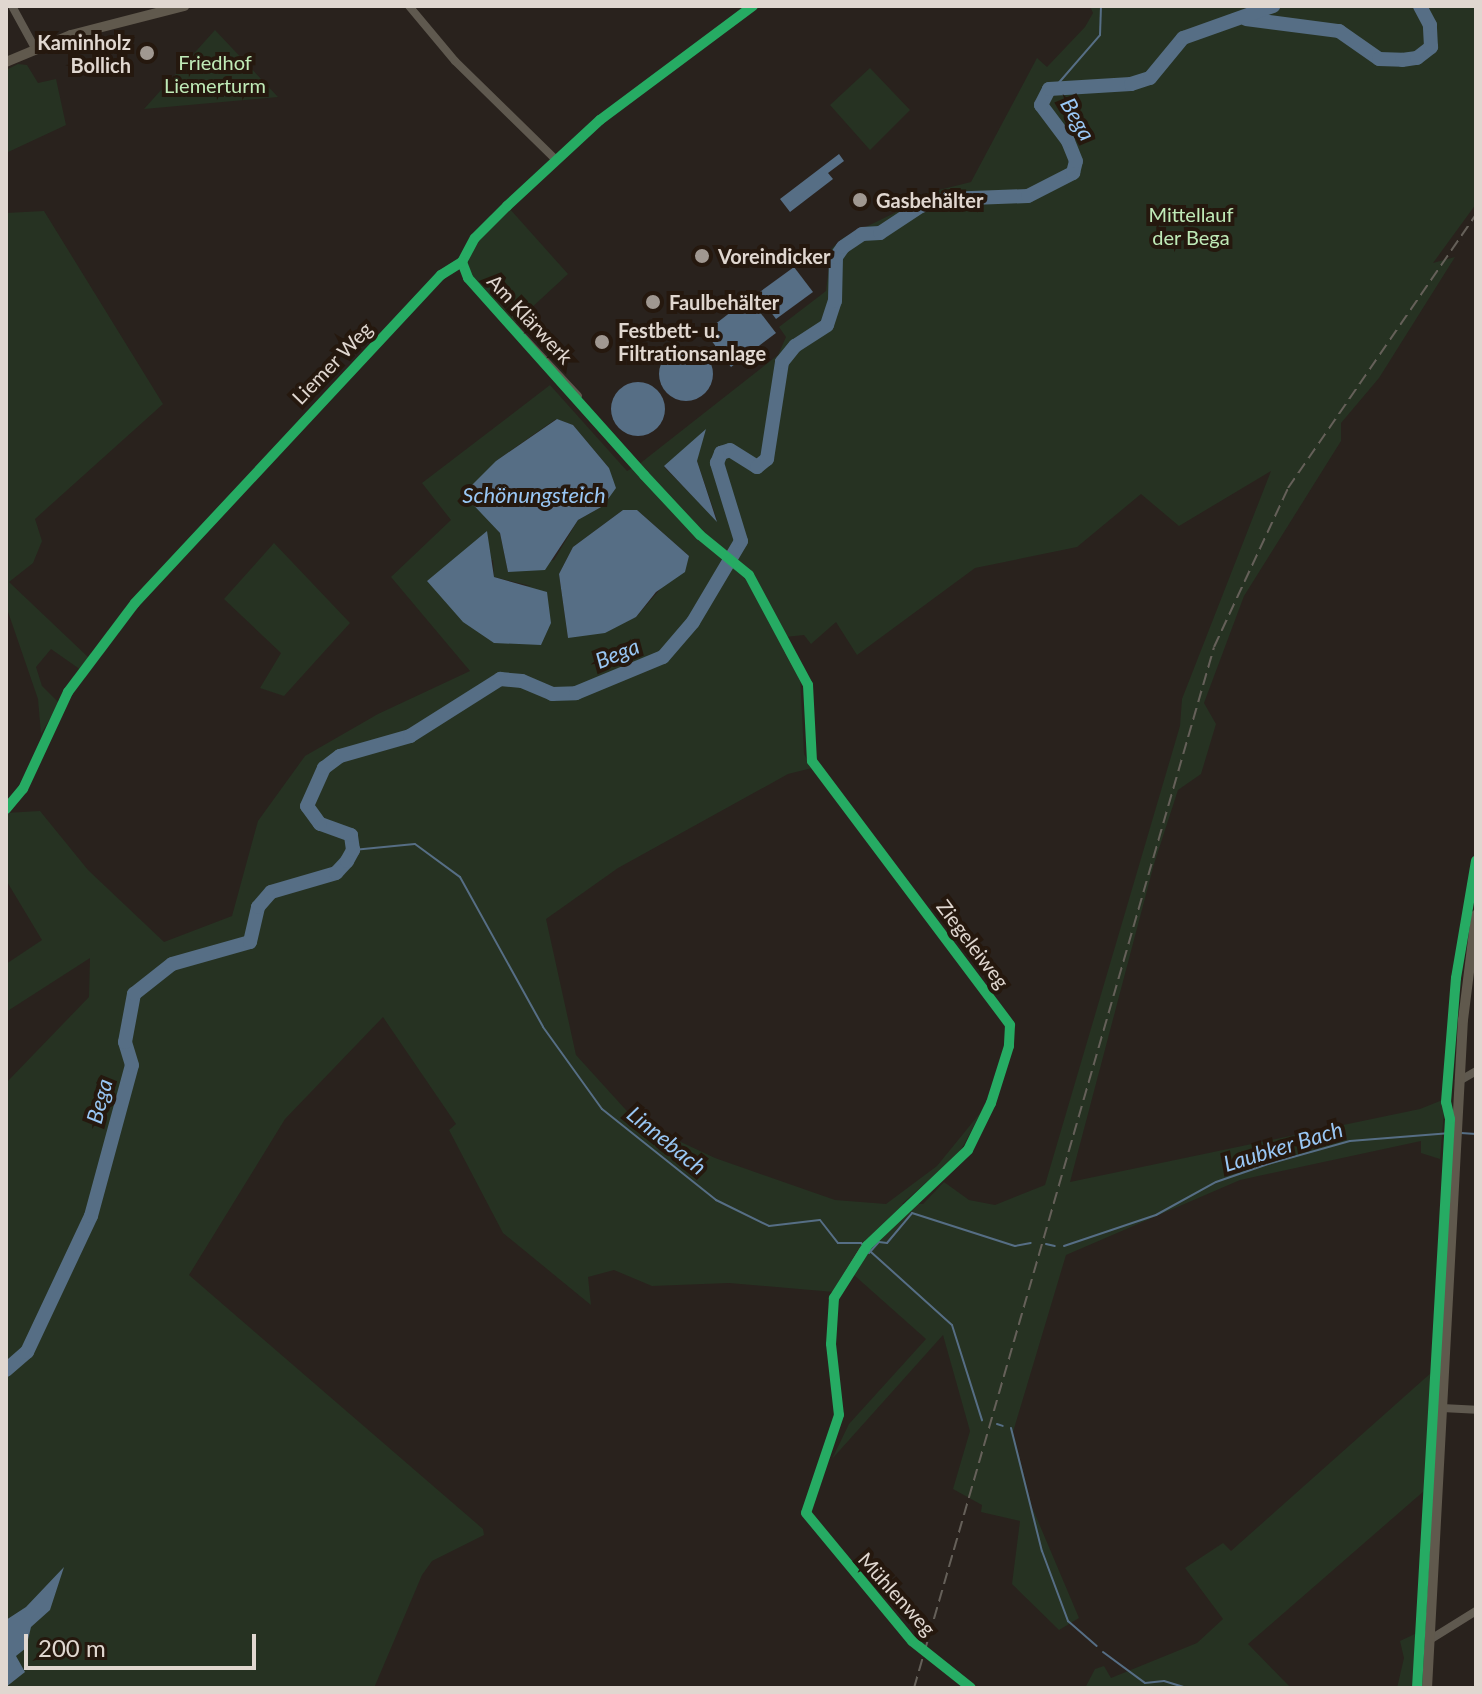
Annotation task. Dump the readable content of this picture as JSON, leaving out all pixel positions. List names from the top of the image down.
{
  "streets": {
    "street": [
      "Am Klärwerk",
      "Liemer Weg",
      "Ziegeleiweg",
      "Mühlenweg"
    ]
  },
  "crossings": [
    ["Am Klärwerk", "Liemer Weg"],
    ["Ziegeleiweg", "Mühlenweg"]
  ],
  "water": [
    "Bega",
    "Schönungsteich",
    "Linnebach",
    "Laubker Bach"
  ],
  "parks": ["Friedhof Liemerturm", "Mittellauf der Bega"],
  "places": [
    "Kaminholz Bollich",
    "Gasbehälter",
    "Voreindicker",
    "Faulbehälter",
    "Festbett- u. Filtrationsanlage"
  ],
  "scale_bar": "200 m"
}
